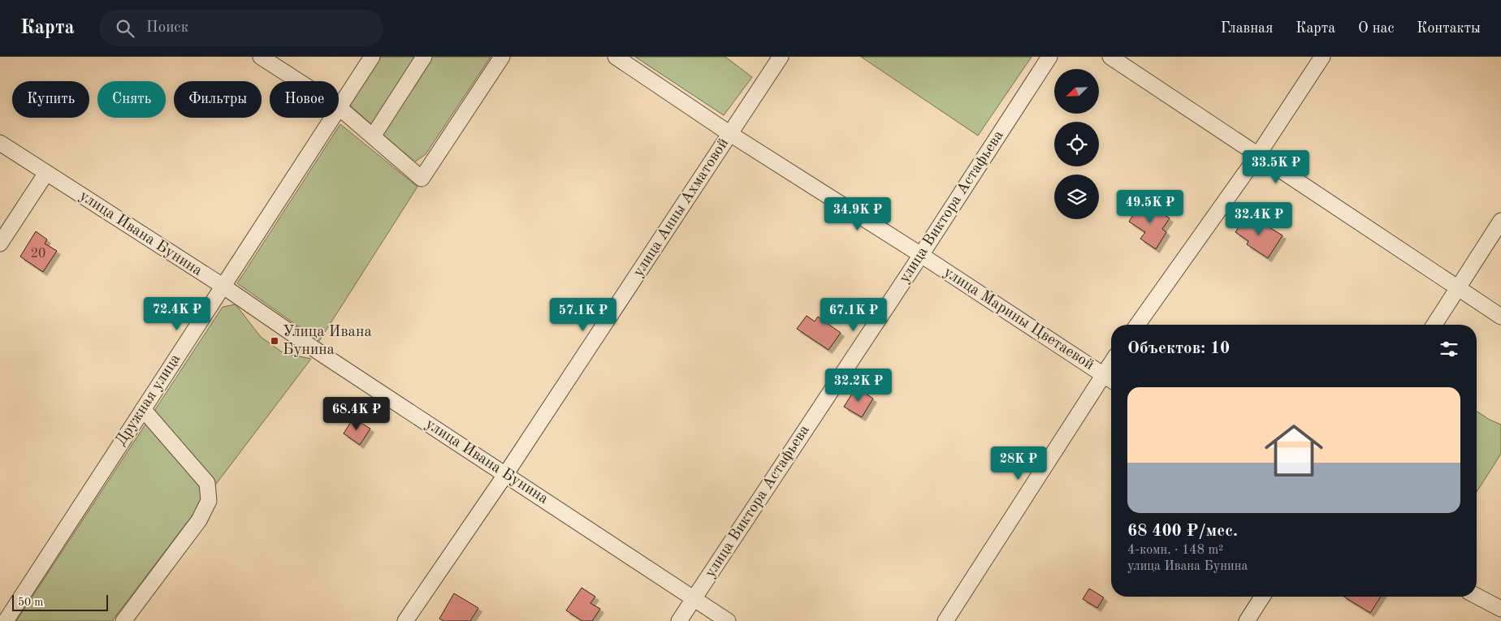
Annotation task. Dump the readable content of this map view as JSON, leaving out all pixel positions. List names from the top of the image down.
{
  "streets": {
    "street": [
      "улица Виктора Астафьева",
      "улица Анны Ахматовой",
      "улица Ивана Бунина",
      "улица Марины Цветаевой",
      "Дружная улица"
    ]
  },
  "crossings": [
    ["улица Виктора Астафьева", "улица Ивана Бунина"],
    ["улица Виктора Астафьева", "улица Марины Цветаевой"],
    ["улица Анны Ахматовой", "улица Ивана Бунина"],
    ["улица Анны Ахматовой", "улица Марины Цветаевой"],
    ["улица Ивана Бунина", "Дружная улица"]
  ],
  "places": {
    "transit": ["Улица Ивана Бунина"]
  },
  "house_numbers": ["20"],
  "scale_bar": "50 m",
  "north": "bottom left",
  "page": {
    "header": "Карта",
    "search": "Поиск",
    "nav": [
      "Главная",
      "Карта",
      "О нас",
      "Контакты"
    ],
    "chip": [
      "Купить",
      "Снять",
      "Фильтры",
      "Новое"
    ],
    "price": [
      "33.5K ₽",
      "49.5K ₽",
      "34.9K ₽",
      "32.4K ₽",
      "72.4K ₽",
      "57.1K ₽",
      "67.1K ₽",
      "32.2K ₽",
      "68.4K ₽",
      "28K ₽"
    ],
    "heading": "Объектов: 10",
    "list": [
      {
        "name": "68 400 ₽/мес.",
        "note": "4-комн. · 148 m² · улица Ивана Бунина"
      }
    ],
    "scale": "50 m"
  }
}
